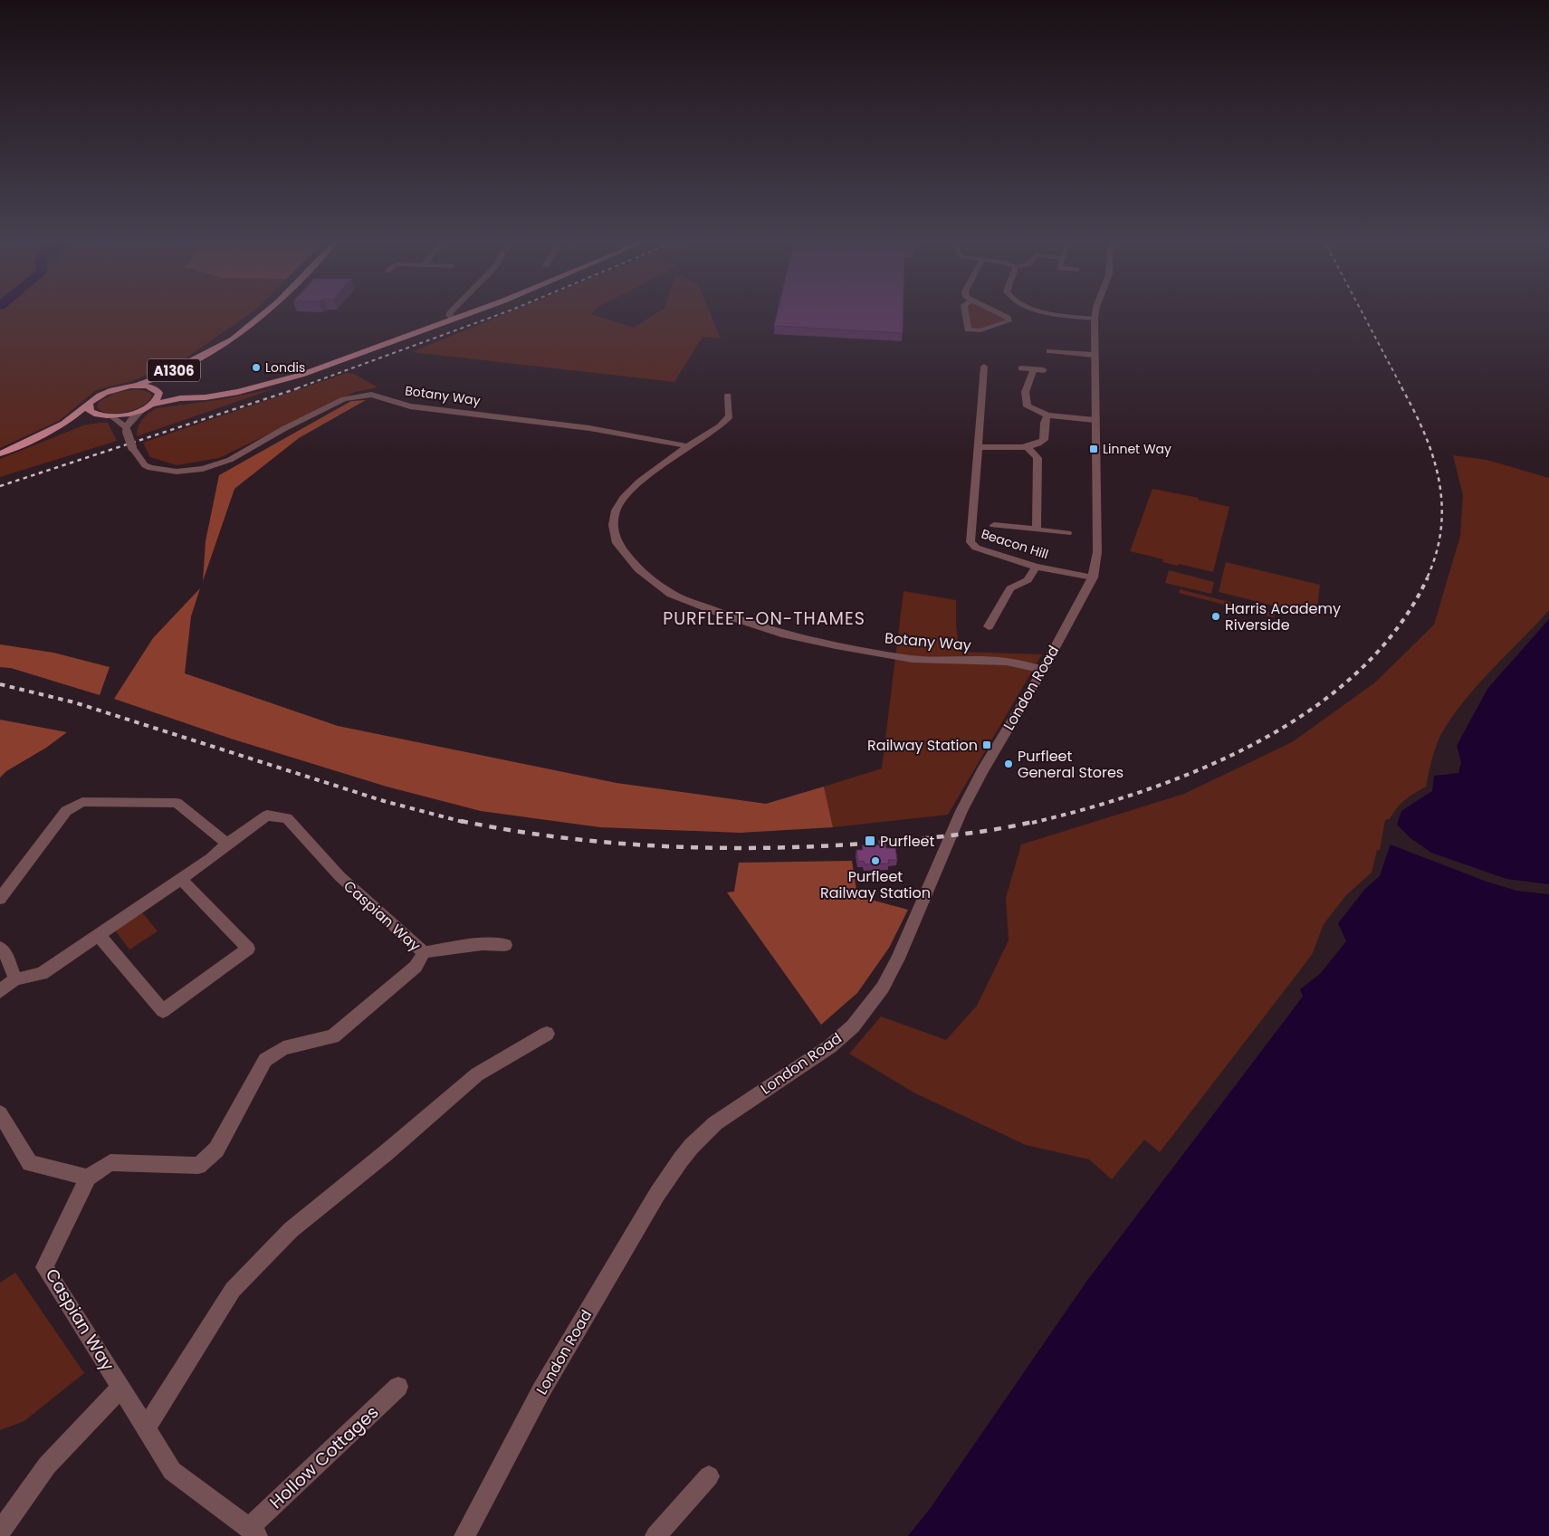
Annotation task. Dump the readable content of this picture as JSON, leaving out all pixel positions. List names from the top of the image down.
{
  "streets": {
    "main road": ["A1306"],
    "street": [
      "Botany Way",
      "Beacon Hill",
      "London Road",
      "Caspian Way",
      "Hollow Cottages"
    ]
  },
  "crossings": [
    ["Botany Way", "London Road"],
    ["Beacon Hill", "London Road"]
  ],
  "districts": ["PURFLEET-ON-THAMES"],
  "places": {
    "other": [
      "Londis",
      "Harris Academy Riverside",
      "Purfleet General Stores",
      "Purfleet Railway Station"
    ],
    "transit": ["Linnet Way", "Railway Station", "Purfleet"]
  }
}
